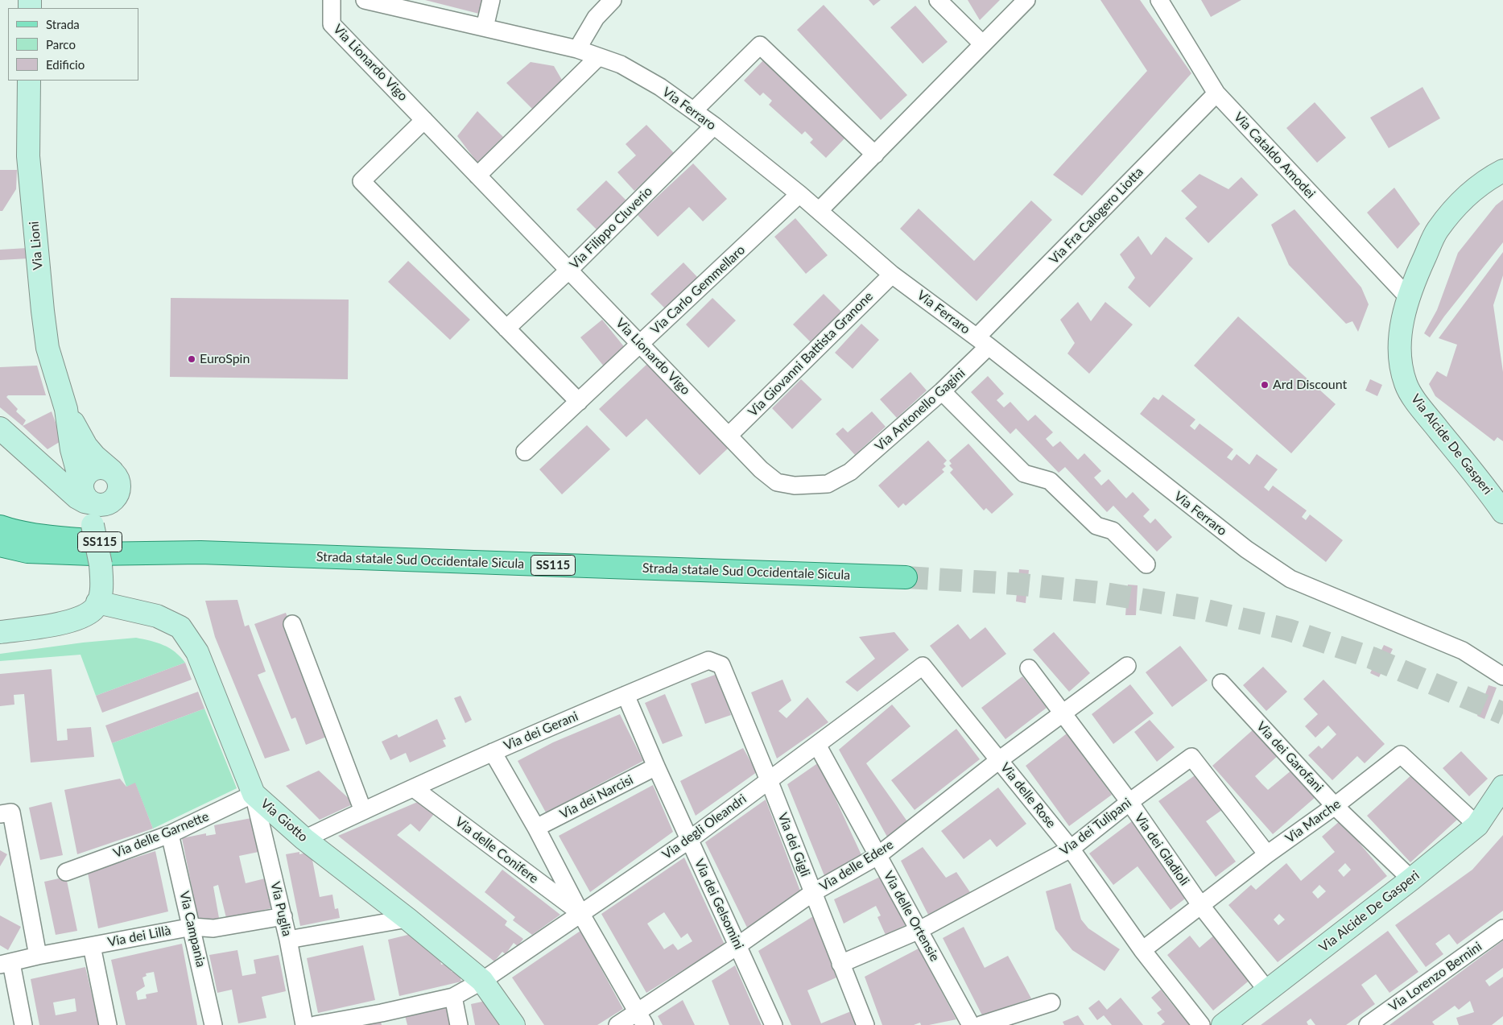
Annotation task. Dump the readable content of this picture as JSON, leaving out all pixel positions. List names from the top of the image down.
{
  "streets": {
    "main road": ["SS115", "Strada statale Sud Occidentale Sicula"],
    "street": [
      "Via Lionardo Vigo",
      "Via Ferraro",
      "Via Cataldo Amodei",
      "Via Fra Calogero Liotta",
      "Via Filippo Cluverio",
      "Via Lioni",
      "Via Carlo Gemmellaro",
      "Via Giovanni Battista Granone",
      "Via Antonello Gagini",
      "Via Alcide De Gasperi",
      "Via dei Gerani",
      "Via dei Garofani",
      "Via delle Rose",
      "Via dei Narcisi",
      "Via Giotto",
      "Via Marche",
      "Via degli Oleandri",
      "Via dei Tulipani",
      "Via delle Garnette",
      "Via dei Gigli",
      "Via dei Gladioli",
      "Via delle Conifere",
      "Via delle Edere",
      "Via dei Gelsomini",
      "Via Puglia",
      "Via delle Ortensie",
      "Via Campania",
      "Via dei Lillà",
      "Via Lorenzo Bernini"
    ]
  },
  "crossings": [
    ["Via Lionardo Vigo", "Via Filippo Cluverio"],
    ["Via Lionardo Vigo", "Via Carlo Gemmellaro"],
    ["Via Lionardo Vigo", "Via Giovanni Battista Granone"],
    ["Via Lionardo Vigo", "Via Antonello Gagini"],
    ["Via Ferraro", "Via Fra Calogero Liotta"],
    ["Via Ferraro", "Via Filippo Cluverio"],
    ["Via Ferraro", "Via Carlo Gemmellaro"],
    ["Via Ferraro", "Via Giovanni Battista Granone"],
    ["Via Ferraro", "Via Antonello Gagini"],
    ["Via Cataldo Amodei", "Via Fra Calogero Liotta"],
    ["Via Cataldo Amodei", "Via Alcide De Gasperi"],
    ["Via Fra Calogero Liotta", "Via Antonello Gagini"],
    ["Via Alcide De Gasperi", "Via dei Garofani"],
    ["Via Alcide De Gasperi", "Via Marche"],
    ["Via Alcide De Gasperi", "Via dei Gladioli"],
    ["Via dei Gerani", "Via Giotto"],
    ["Via dei Gerani", "Via dei Gigli"],
    ["Via dei Gerani", "Via delle Conifere"],
    ["Via dei Gerani", "Via dei Gelsomini"],
    ["Via dei Garofani", "Via Marche"],
    ["Via delle Rose", "Via Marche"],
    ["Via delle Rose", "Via degli Oleandri"],
    ["Via delle Rose", "Via dei Tulipani"],
    ["Via delle Rose", "Via delle Edere"],
    ["Via dei Narcisi", "Via delle Conifere"],
    ["Via dei Narcisi", "Via dei Gelsomini"],
    ["Via Giotto", "Via degli Oleandri"],
    ["Via Giotto", "Via delle Garnette"],
    ["Via Giotto", "Via Puglia"],
    ["Via Marche", "Via dei Tulipani"],
    ["Via Marche", "Via dei Gladioli"],
    ["Via degli Oleandri", "Via dei Gigli"],
    ["Via degli Oleandri", "Via delle Conifere"],
    ["Via degli Oleandri", "Via dei Gelsomini"],
    ["Via degli Oleandri", "Via delle Ortensie"],
    ["Via dei Tulipani", "Via dei Gigli"],
    ["Via dei Tulipani", "Via dei Gladioli"],
    ["Via dei Tulipani", "Via delle Ortensie"],
    ["Via delle Garnette", "Via Puglia"],
    ["Via delle Garnette", "Via Campania"],
    ["Via dei Gigli", "Via delle Edere"],
    ["Via dei Gladioli", "Via delle Edere"],
    ["Via delle Conifere", "Via delle Edere"],
    ["Via delle Edere", "Via dei Gelsomini"],
    ["Via delle Edere", "Via delle Ortensie"],
    ["Via Puglia", "Via dei Lillà"],
    ["Via Campania", "Via dei Lillà"]
  ],
  "places": ["EuroSpin", "Ard Discount"],
  "legend": ["Strada", "Parco", "Edificio"]
}
